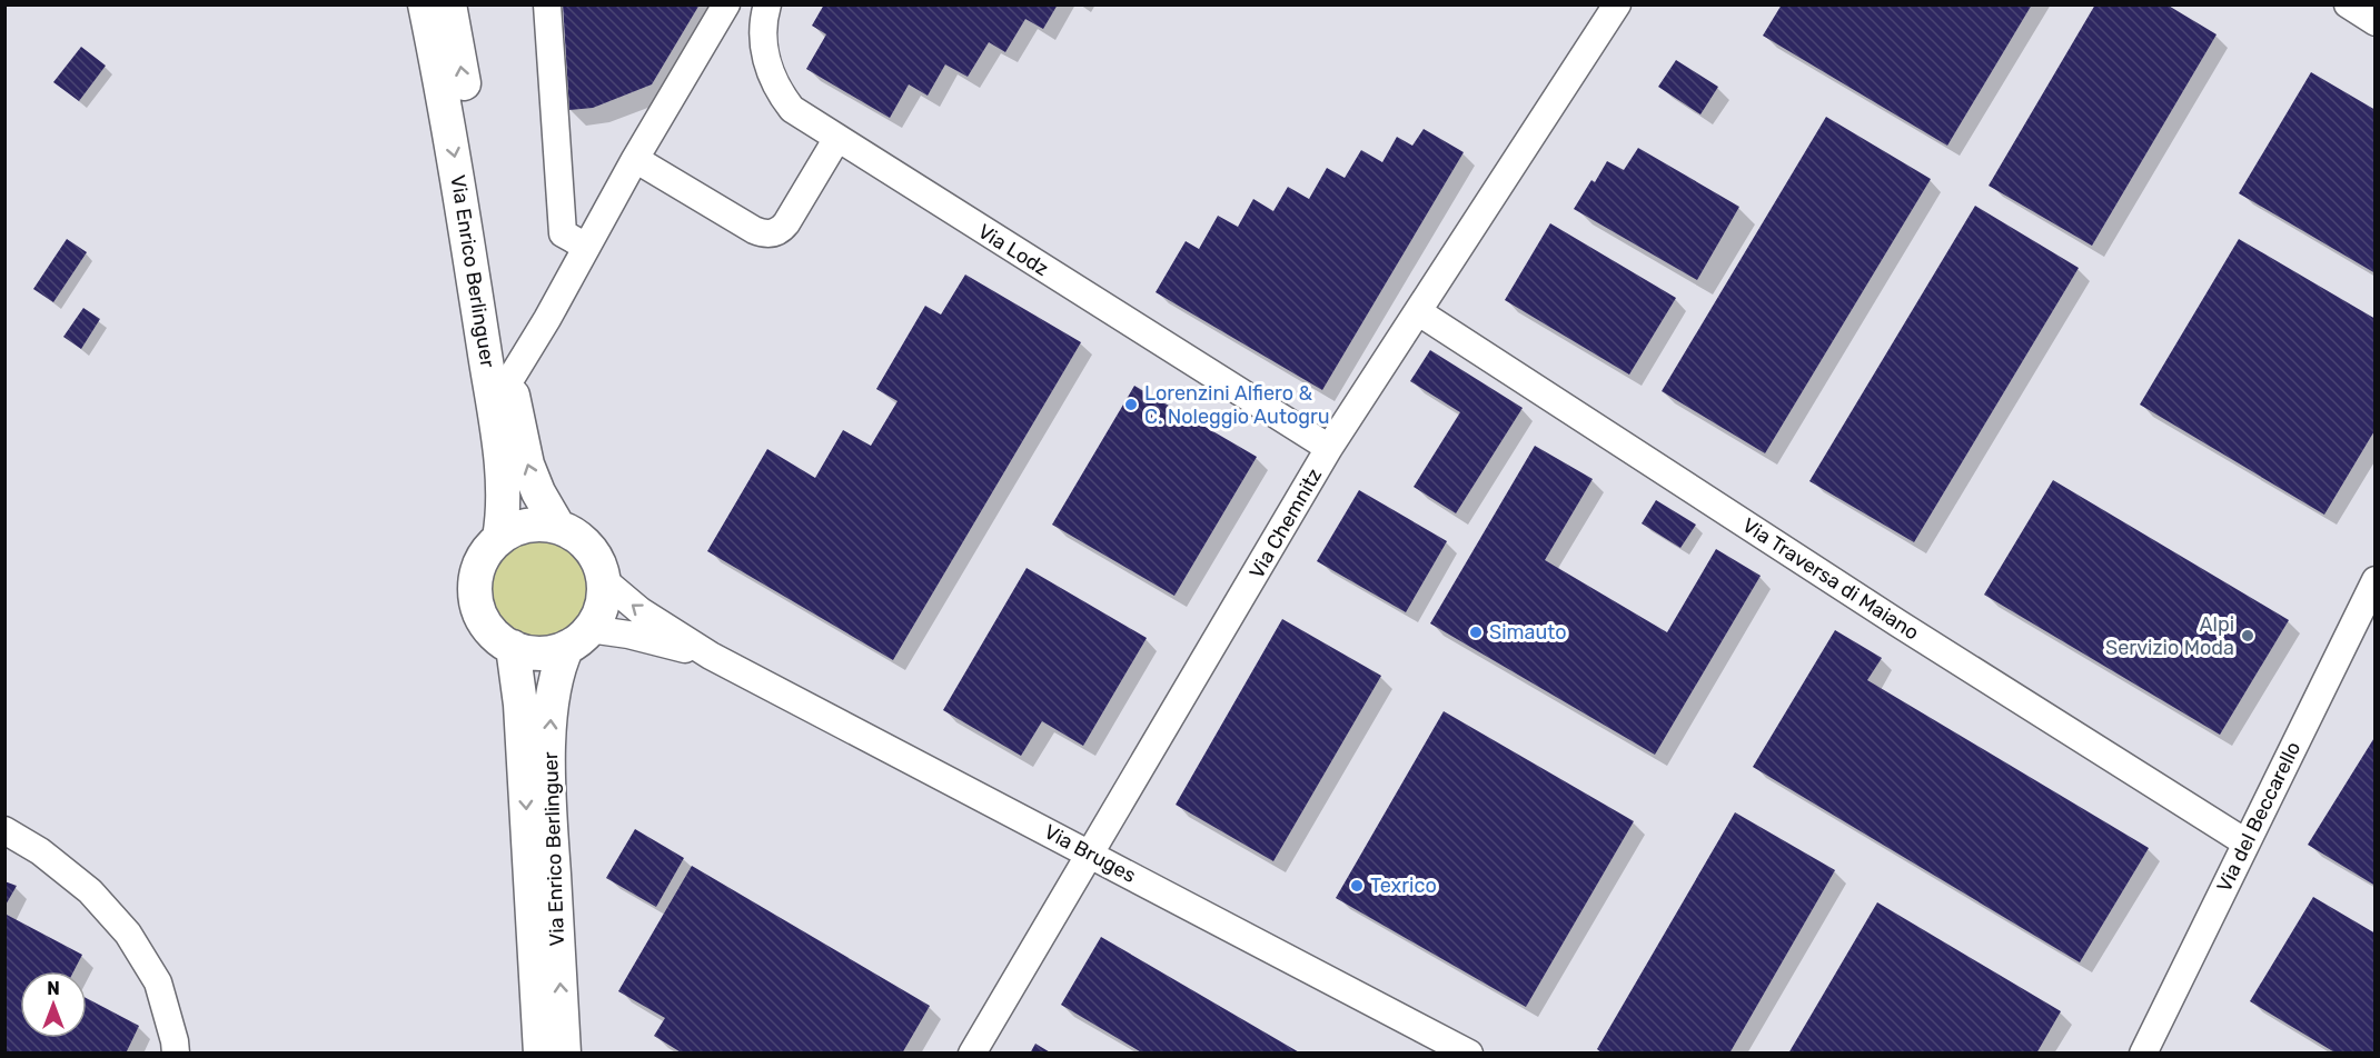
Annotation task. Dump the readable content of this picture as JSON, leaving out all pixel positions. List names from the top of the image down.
{
  "streets": {
    "main road": ["Via Enrico Berlinguer"],
    "street": [
      "Via Lodz",
      "Via Chemnitz",
      "Via Traversa di Maiano",
      "Via del Beccarello",
      "Via Bruges"
    ]
  },
  "crossings": [
    ["Via Lodz", "Via Chemnitz"],
    ["Via Enrico Berlinguer", "Via Bruges"],
    ["Via Chemnitz", "Via Traversa di Maiano"],
    ["Via Chemnitz", "Via Bruges"],
    ["Via Traversa di Maiano", "Via del Beccarello"]
  ],
  "places": [
    "Lorenzini Alfiero & C. Noleggio Autogru",
    "Simauto",
    "Alpi Servizio Moda",
    "Texrico"
  ],
  "north": "top"
}
